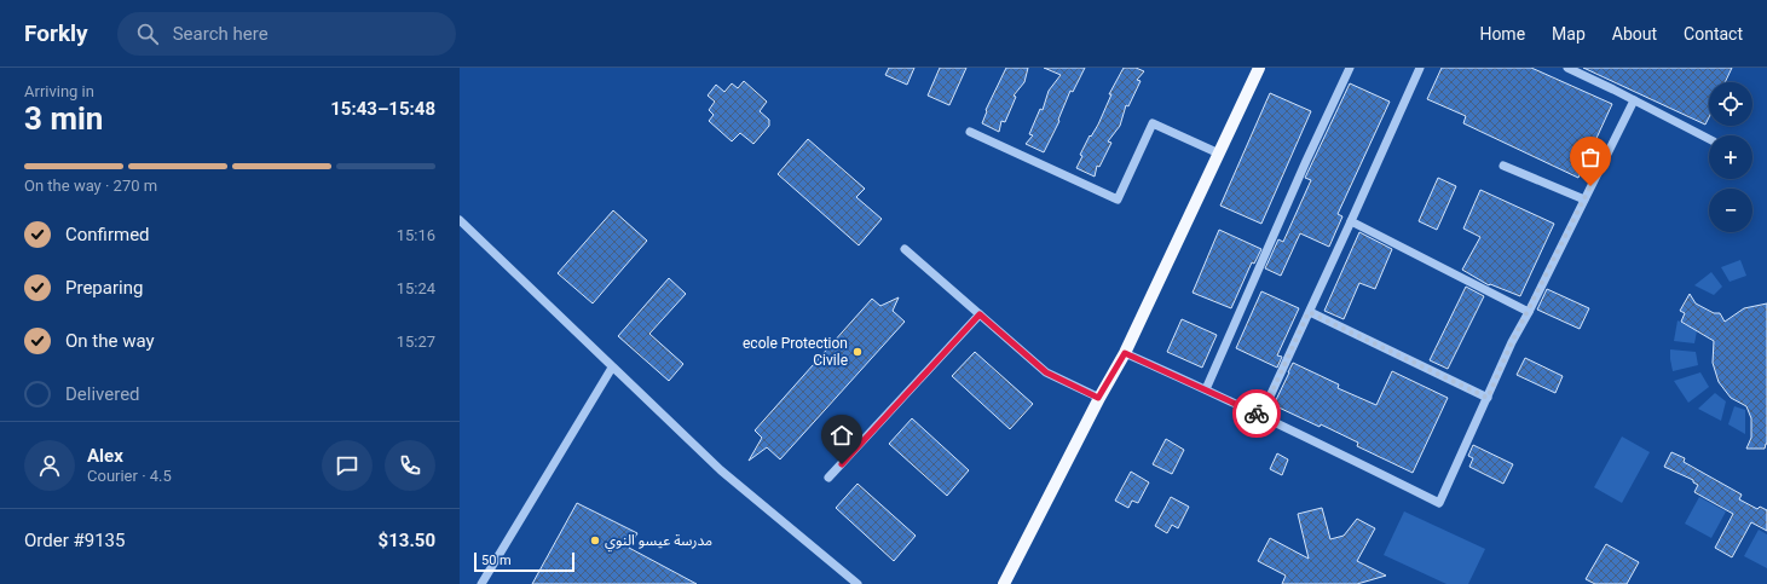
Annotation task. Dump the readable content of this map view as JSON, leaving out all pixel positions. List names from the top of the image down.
{
  "places": ["ecole Protection Civile", "مدرسة عيسو النوي"],
  "scale_bar": "50 m",
  "page": {
    "header": "Forkly",
    "search": "Search here",
    "nav": [
      "Home",
      "Map",
      "About",
      "Contact"
    ],
    "heading": ["3 min", "Arriving in", "15:43–15:48"],
    "panel": [
      "Alex",
      "Courier · 4.5",
      "Order #9135",
      "$13.50"
    ],
    "map_buttons": ["+", "−"],
    "bar": "On the way · 270 m",
    "list": [
      ["Confirmed", "15:16"],
      ["Preparing", "15:24"],
      ["On the way", "15:27"],
      "Delivered"
    ],
    "scale": "50 m"
  }
}
